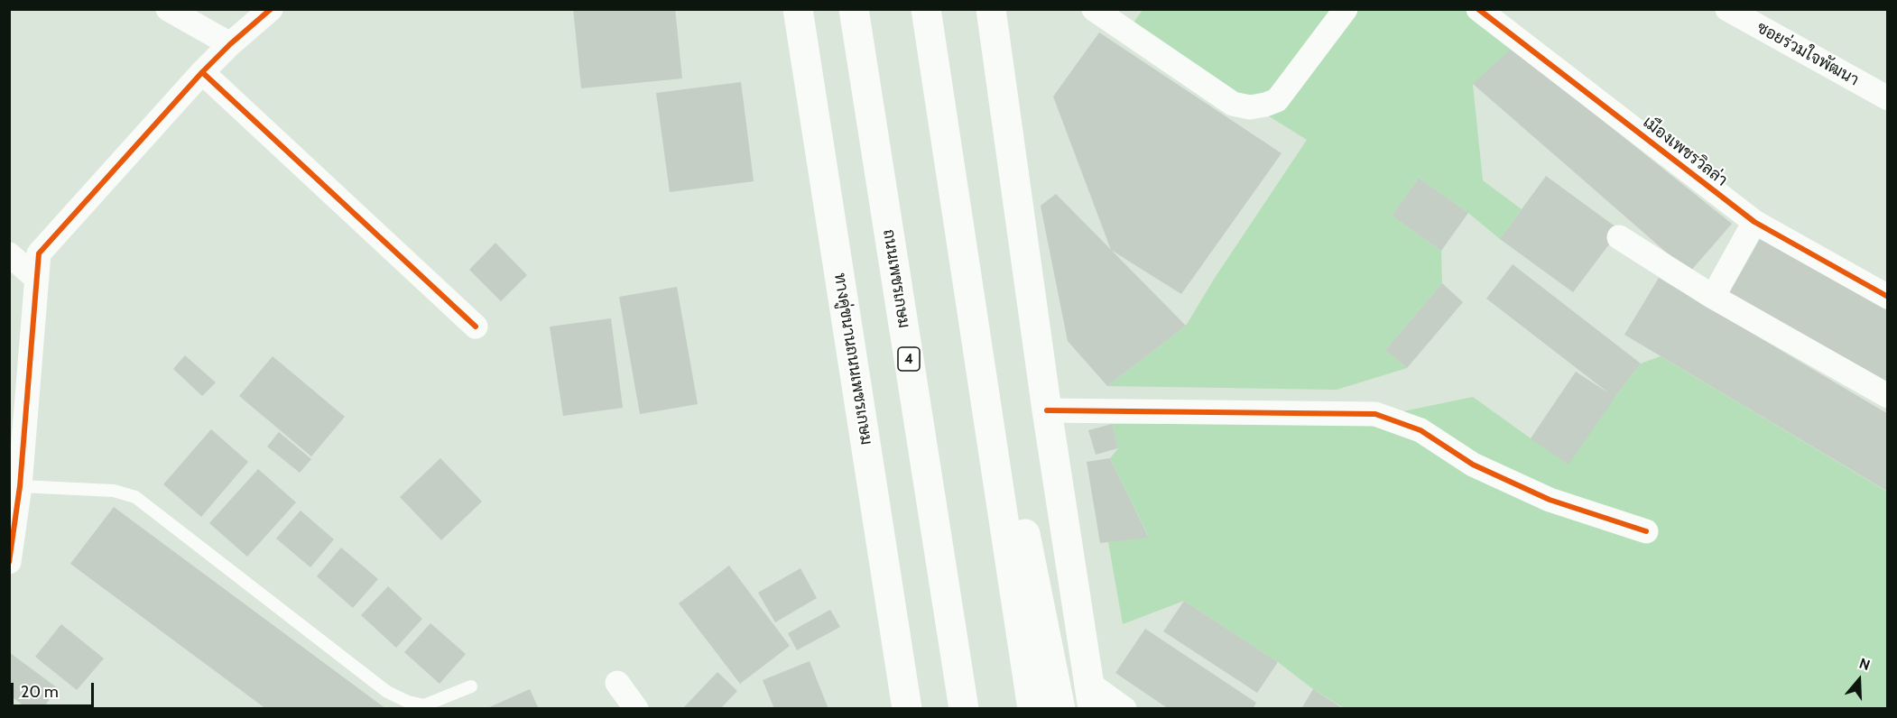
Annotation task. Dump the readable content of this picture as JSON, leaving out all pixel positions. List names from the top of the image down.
{
  "streets": {
    "main road": ["ถนนเพชรเกษม", "ทางคู่ขนานถนนเพชรเกษม", "4"],
    "street": ["ซอยร่วมใจพัฒนา", "เมืองเพชรวิลล่า"]
  },
  "scale_bar": "20 m",
  "north": "top"
}
